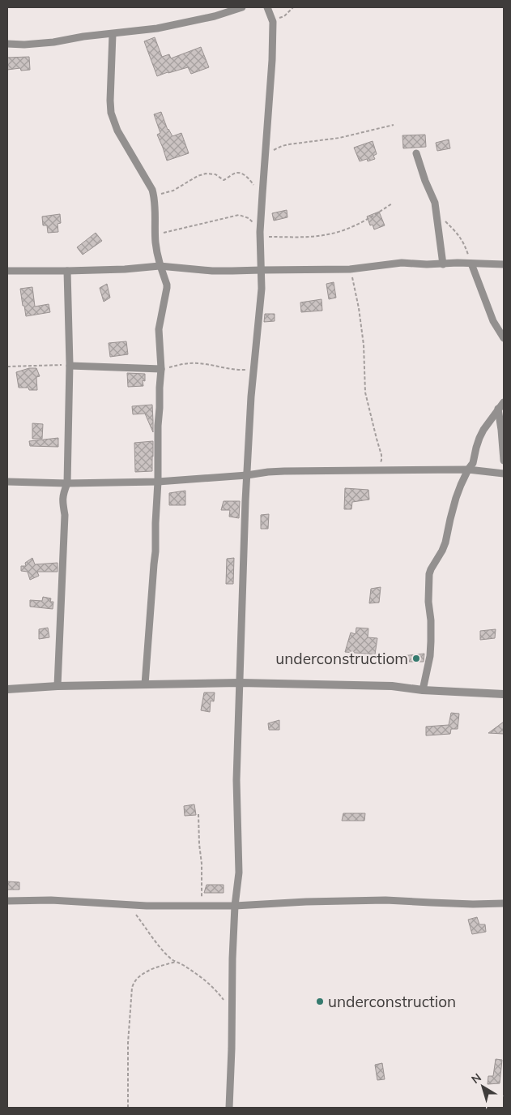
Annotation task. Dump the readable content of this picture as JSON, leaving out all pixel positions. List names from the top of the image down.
{
  "places": ["underconstructiom", "underconstruction"],
  "north": "top left"
}
